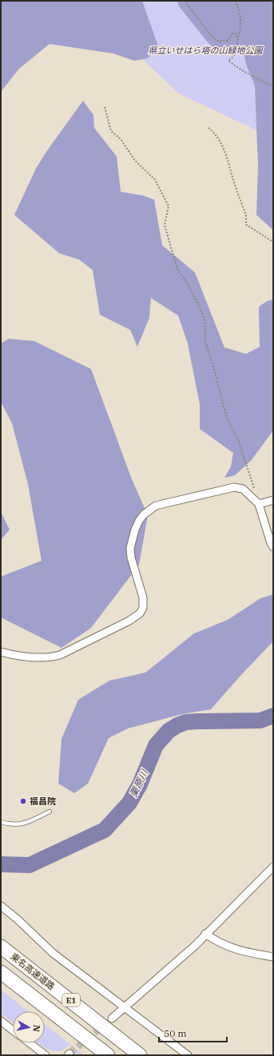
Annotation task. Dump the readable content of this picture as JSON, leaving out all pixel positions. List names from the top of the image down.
{
  "streets": {
    "highway": ["東名高速道路", "E1"]
  },
  "water": ["栗原川"],
  "parks": ["県立いせはら塔の山緑地公園"],
  "places": ["福昌院"],
  "scale_bar": "50 m",
  "north": "right"
}
